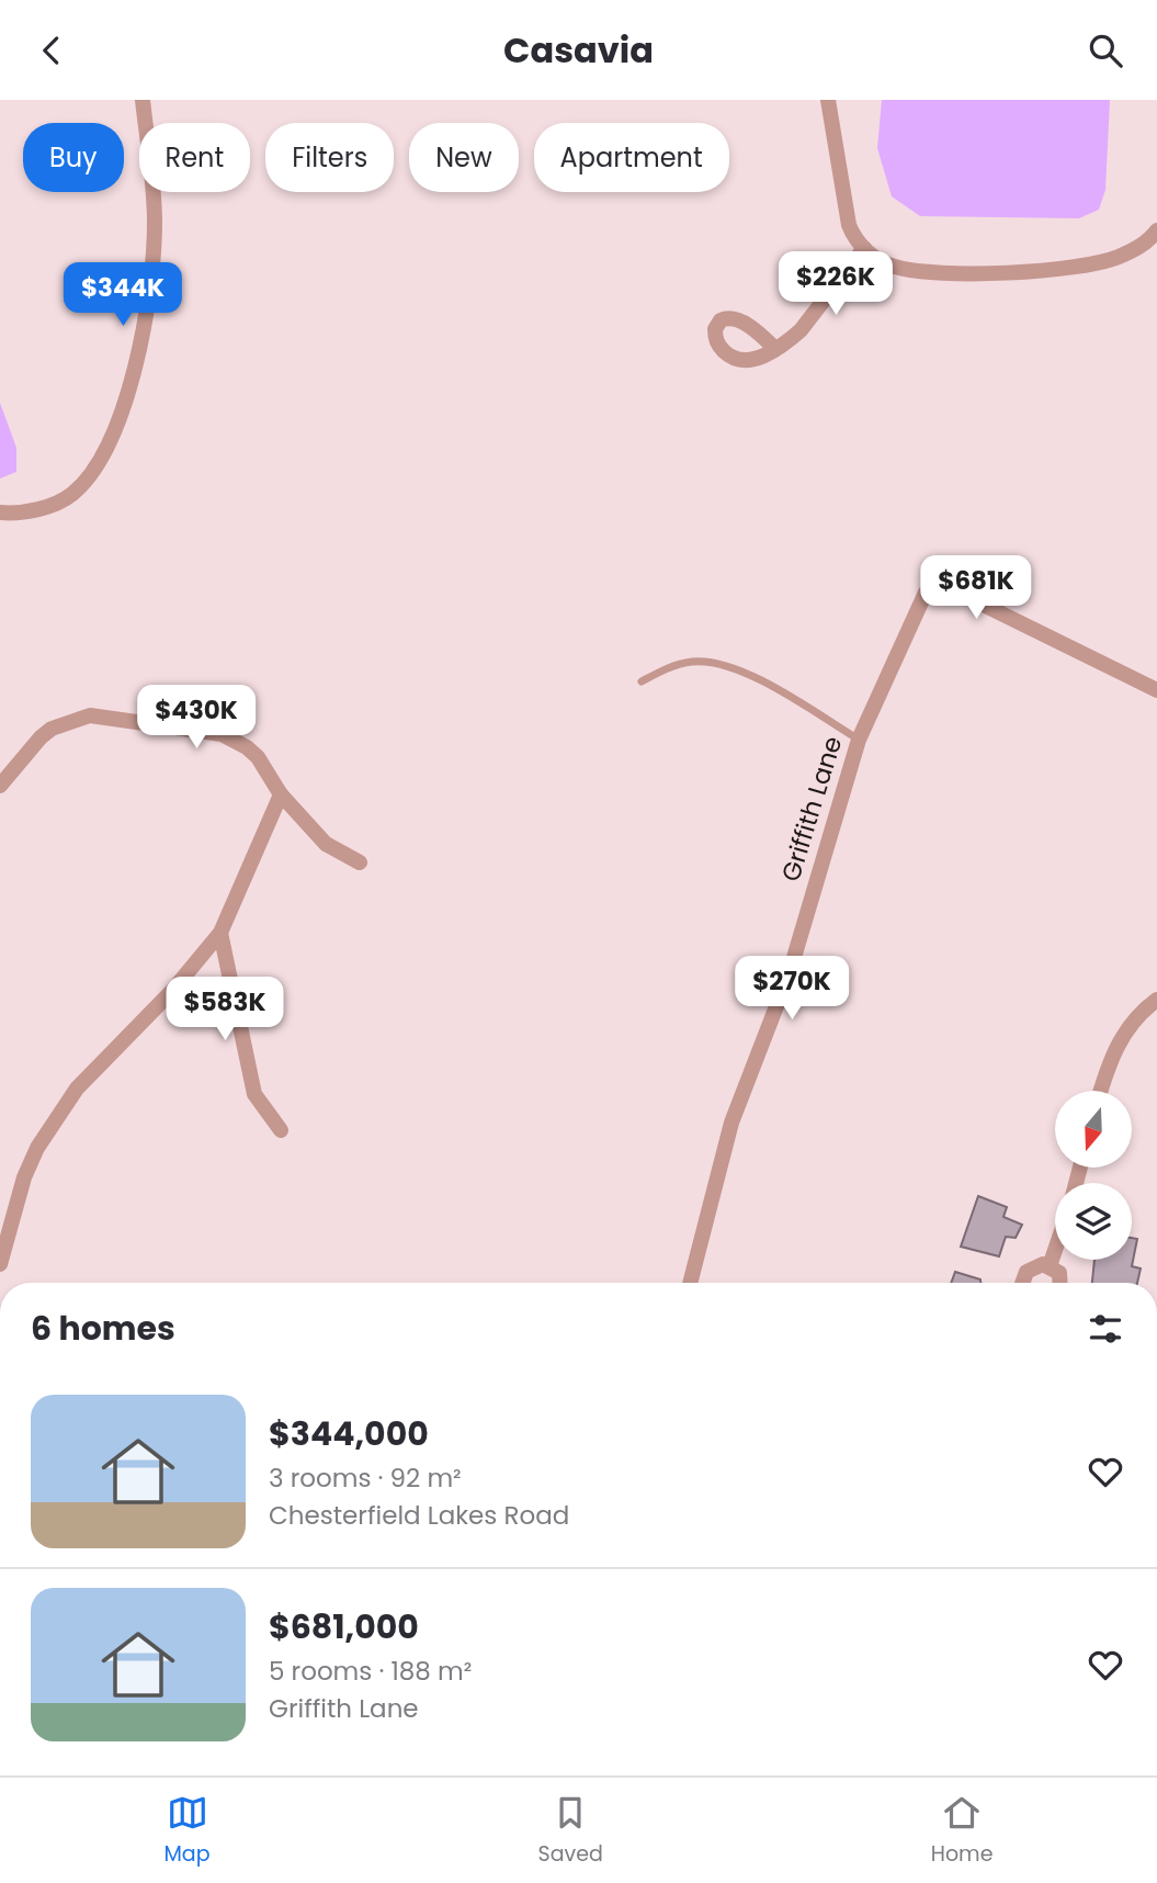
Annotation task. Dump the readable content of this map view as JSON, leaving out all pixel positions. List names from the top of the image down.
{
  "streets": {
    "street": ["Griffith Lane"]
  },
  "north": "bottom",
  "page": {
    "header": "Casavia",
    "chip": [
      "Buy",
      "Rent",
      "Filters",
      "New",
      "Apartment"
    ],
    "price": [
      "$226K",
      "$344K",
      "$681K",
      "$430K",
      "$270K",
      "$583K"
    ],
    "heading": "6 homes",
    "list": [
      {
        "name": "$344,000",
        "note": "3 rooms · 92 m² · Chesterfield Lakes Road"
      },
      {
        "name": "$681,000",
        "note": "5 rooms · 188 m² · Griffith Lane"
      }
    ],
    "tabs": ["Map", "Saved", "Home"]
  }
}
